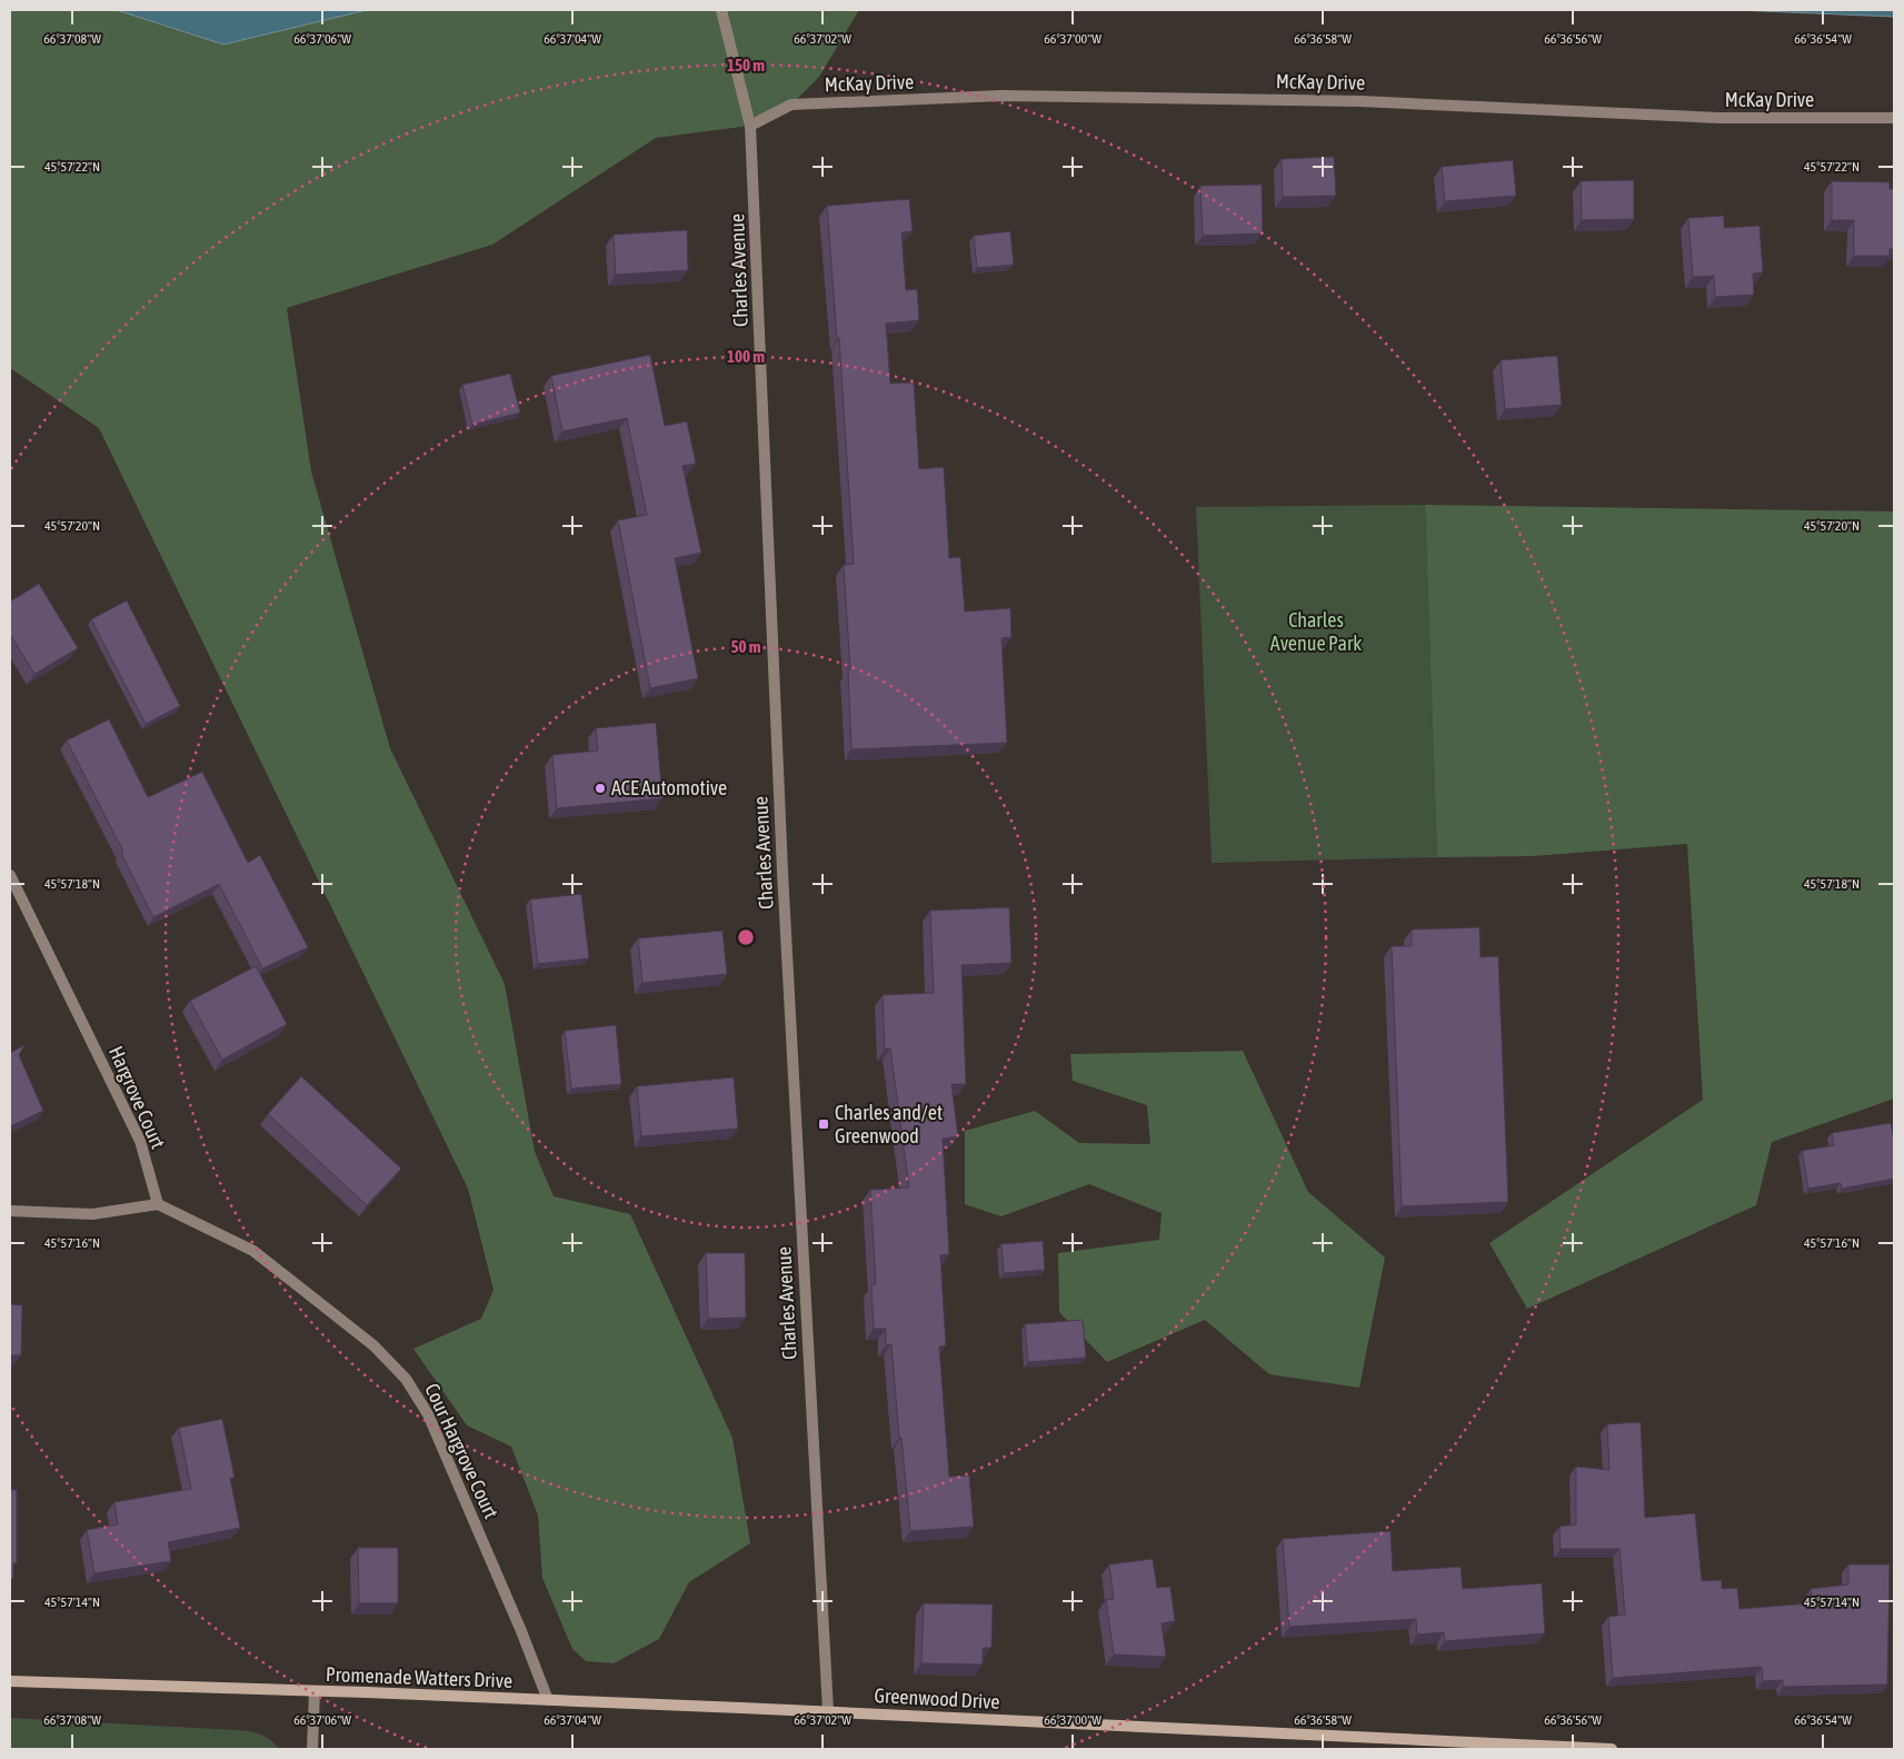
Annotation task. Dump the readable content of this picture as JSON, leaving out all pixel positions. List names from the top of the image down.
{
  "streets": {
    "main road": ["Promenade Watters Drive", "Greenwood Drive"],
    "street": [
      "McKay Drive",
      "Charles Avenue",
      "Hargrove Court",
      "Cour Hargrove Court"
    ]
  },
  "crossings": [
    ["McKay Drive", "Charles Avenue"],
    ["Charles Avenue", "Promenade Watters Drive"],
    ["Charles Avenue", "Greenwood Drive"],
    ["Hargrove Court", "Cour Hargrove Court"],
    ["Cour Hargrove Court", "Promenade Watters Drive"],
    ["Promenade Watters Drive", "Greenwood Drive"]
  ],
  "parks": ["Charles Avenue Park"],
  "places": {
    "other": ["ACE Automotive"],
    "transit": ["Charles and/et Greenwood"]
  },
  "coordinates": [
    "66°37'08\"W",
    "66°37'06\"W",
    "66°37'04\"W",
    "66°37'02\"W",
    "66°37'00\"W",
    "66°36'58\"W",
    "66°36'56\"W",
    "66°36'54\"W",
    "45°57'22\"N",
    "45°57'20\"N",
    "45°57'18\"N",
    "45°57'16\"N",
    "45°57'14\"N"
  ],
  "rings": ["150 m", "100 m", "50 m"]
}
